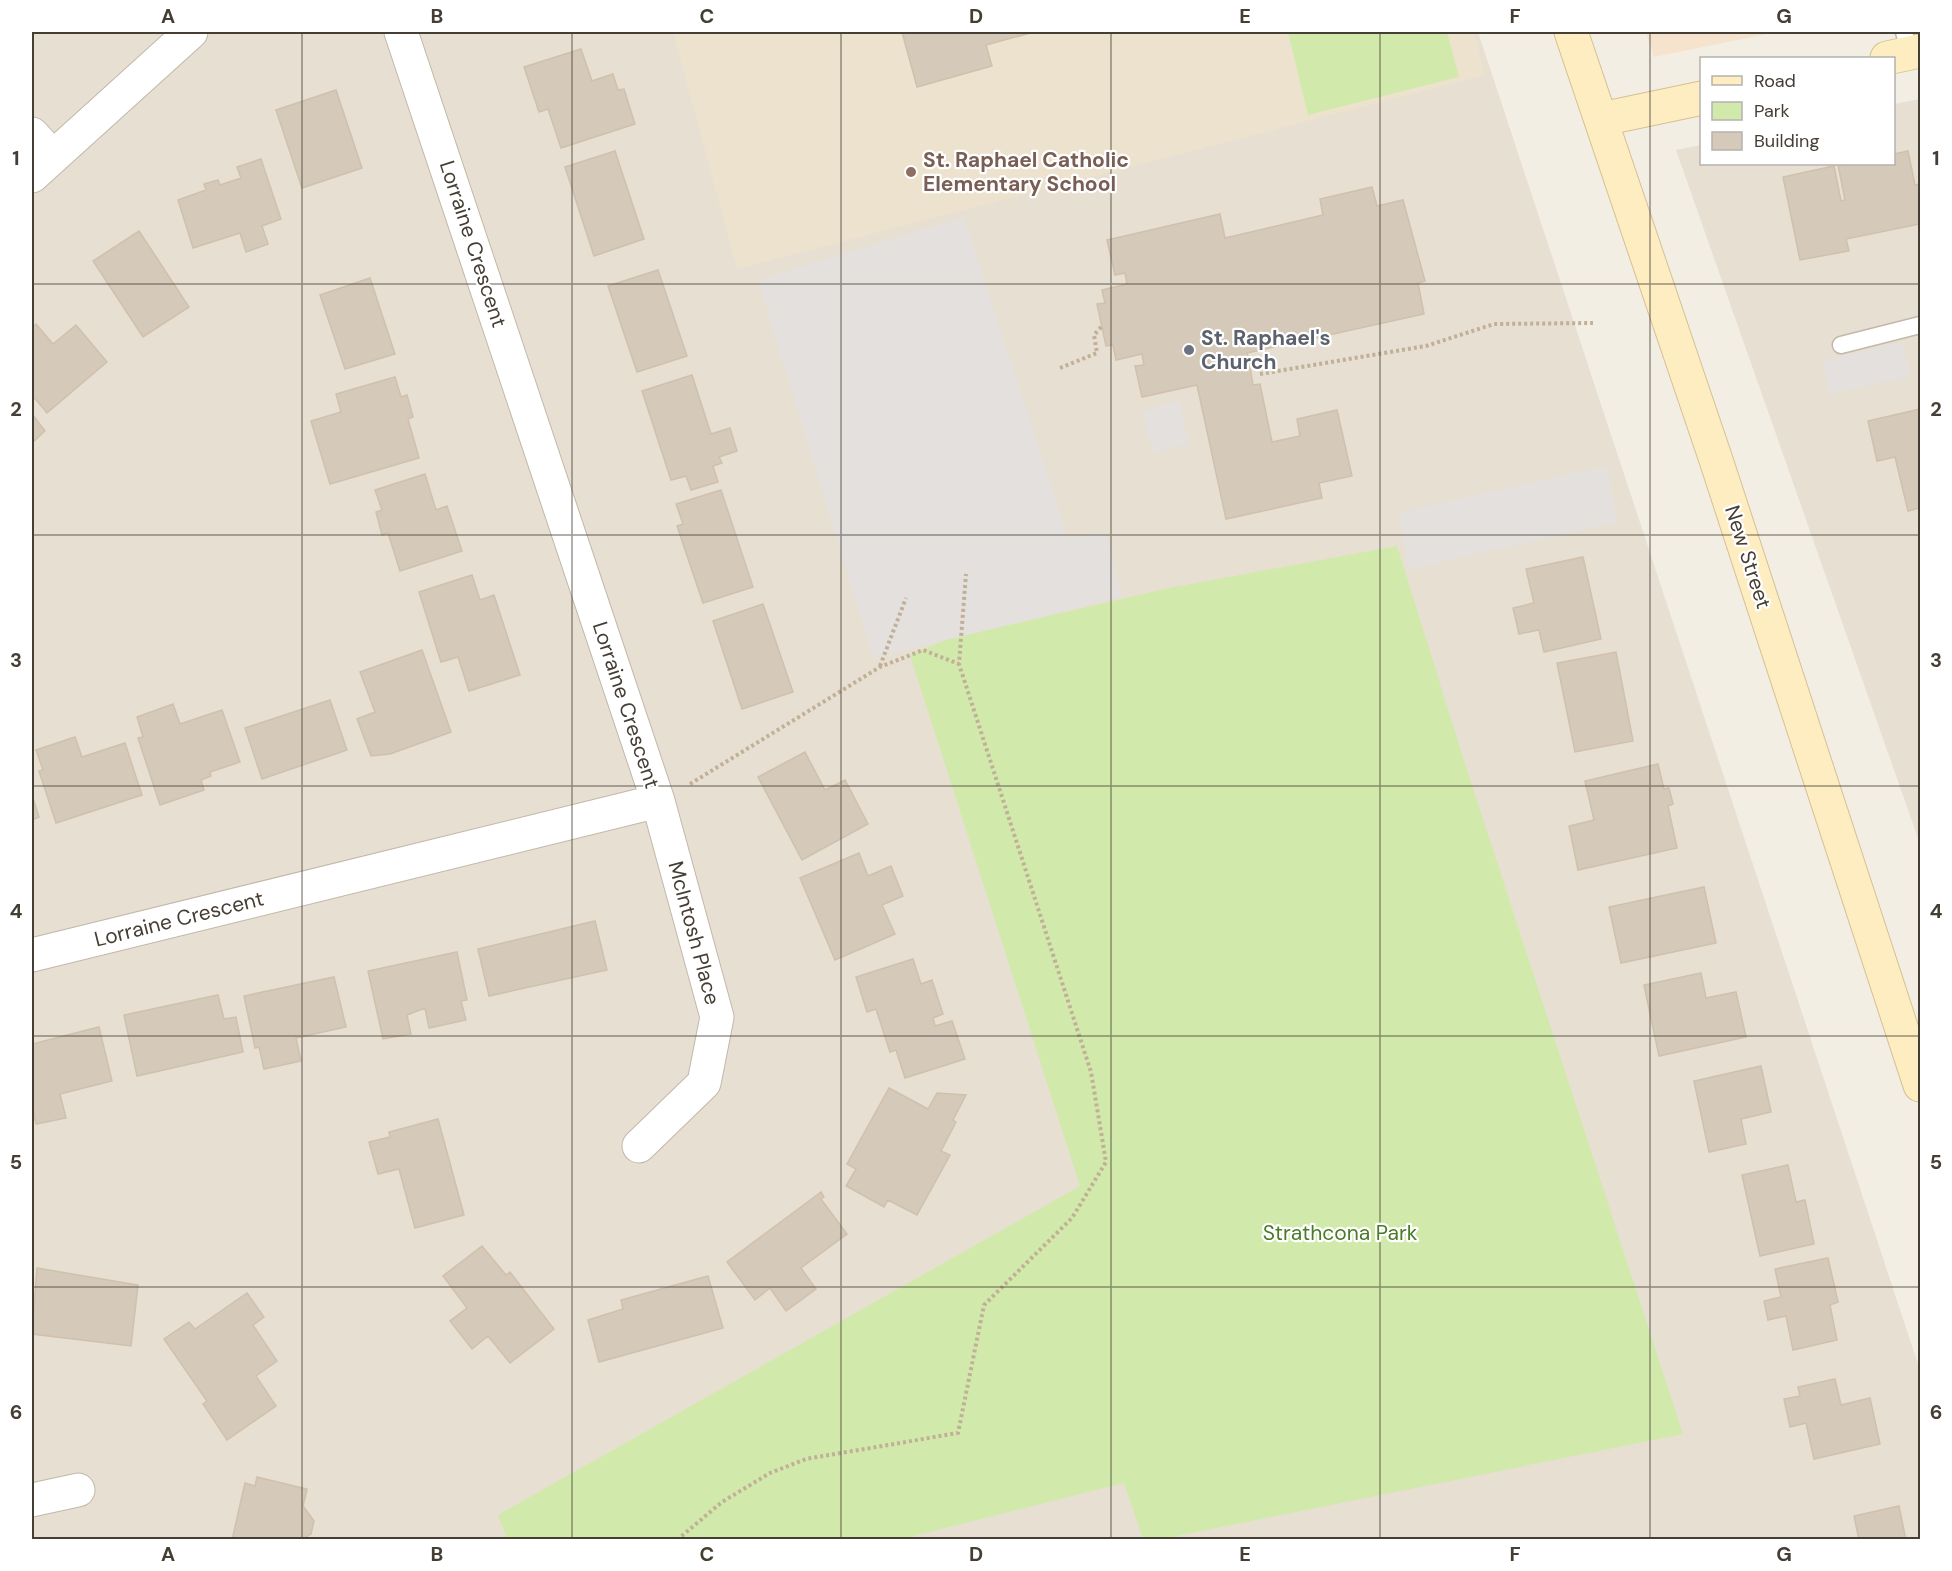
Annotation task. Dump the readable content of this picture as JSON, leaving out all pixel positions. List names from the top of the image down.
{
  "streets": {
    "main road": ["New Street"],
    "street": ["Lorraine Crescent", "McIntosh Place"]
  },
  "crossings": [
    ["Lorraine Crescent", "McIntosh Place"]
  ],
  "parks": ["Strathcona Park"],
  "places": ["St. Raphael Catholic Elementary School", "St. Raphael's Church"],
  "legend": ["Road", "Park", "Building"],
  "grid": {
    "columns": [
      "A",
      "B",
      "C",
      "D",
      "E",
      "F",
      "G"
    ],
    "rows": [
      "1",
      "2",
      "3",
      "4",
      "5",
      "6"
    ]
  }
}
